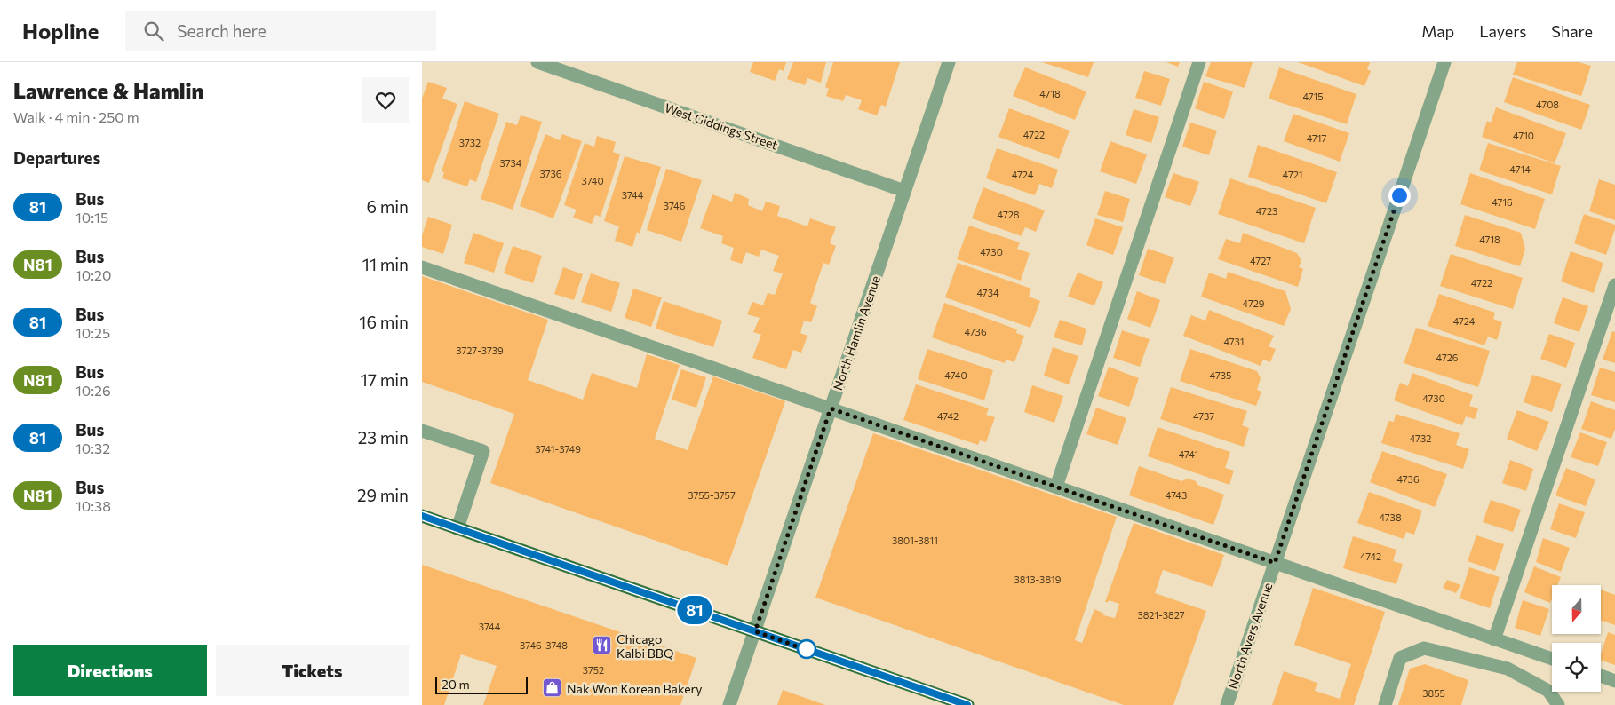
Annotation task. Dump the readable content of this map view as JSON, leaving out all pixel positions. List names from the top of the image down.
{
  "streets": {
    "street": ["West Giddings Street", "North Hamlin Avenue", "North Avers Avenue"]
  },
  "crossings": [
    ["West Giddings Street", "North Hamlin Avenue"]
  ],
  "places": {
    "restaurant": ["Chicago Kalbi BBQ"],
    "shop": ["Nak Won Korean Bakery"]
  },
  "lines": ["bus line 81"],
  "house_numbers": [
    "4718",
    "4715",
    "4708",
    "4722",
    "4710",
    "4717",
    "3732",
    "3734",
    "4714",
    "3736",
    "4724",
    "4721",
    "3740",
    "3744",
    "4716",
    "3746",
    "4723",
    "4728",
    "4718",
    "4730",
    "4727",
    "4722",
    "4734",
    "4729",
    "4724",
    "4736",
    "4731",
    "3727-3739",
    "4726",
    "4740",
    "4735",
    "4730",
    "4742",
    "4737",
    "4732",
    "3741-3749",
    "4741",
    "4736",
    "3755-3757",
    "4743",
    "4738",
    "3801-3811",
    "4742",
    "3813-3819",
    "3821-3827",
    "3744",
    "3746-3748",
    "3752",
    "3855"
  ],
  "scale_bar": "20 m",
  "north": "bottom",
  "page": {
    "header": "Hopline",
    "search": "Search here",
    "nav": ["Map", "Layers", "Share"],
    "heading": [
      ["Lawrence & Hamlin", "Walk · 4 min · 250 m"],
      "Departures"
    ],
    "on_map": "81",
    "list": [
      {
        "mark": "81",
        "name": "Bus",
        "note": "10:15",
        "value": "6 min"
      },
      {
        "mark": "N81",
        "name": "Bus",
        "note": "10:20",
        "value": "11 min"
      },
      {
        "mark": "81",
        "name": "Bus",
        "note": "10:25",
        "value": "16 min"
      },
      {
        "mark": "N81",
        "name": "Bus",
        "note": "10:26",
        "value": "17 min"
      },
      {
        "mark": "81",
        "name": "Bus",
        "note": "10:32",
        "value": "23 min"
      },
      {
        "mark": "N81",
        "name": "Bus",
        "note": "10:38",
        "value": "29 min"
      }
    ],
    "buttons": ["Directions", "Tickets"],
    "scale": "20 m"
  }
}
